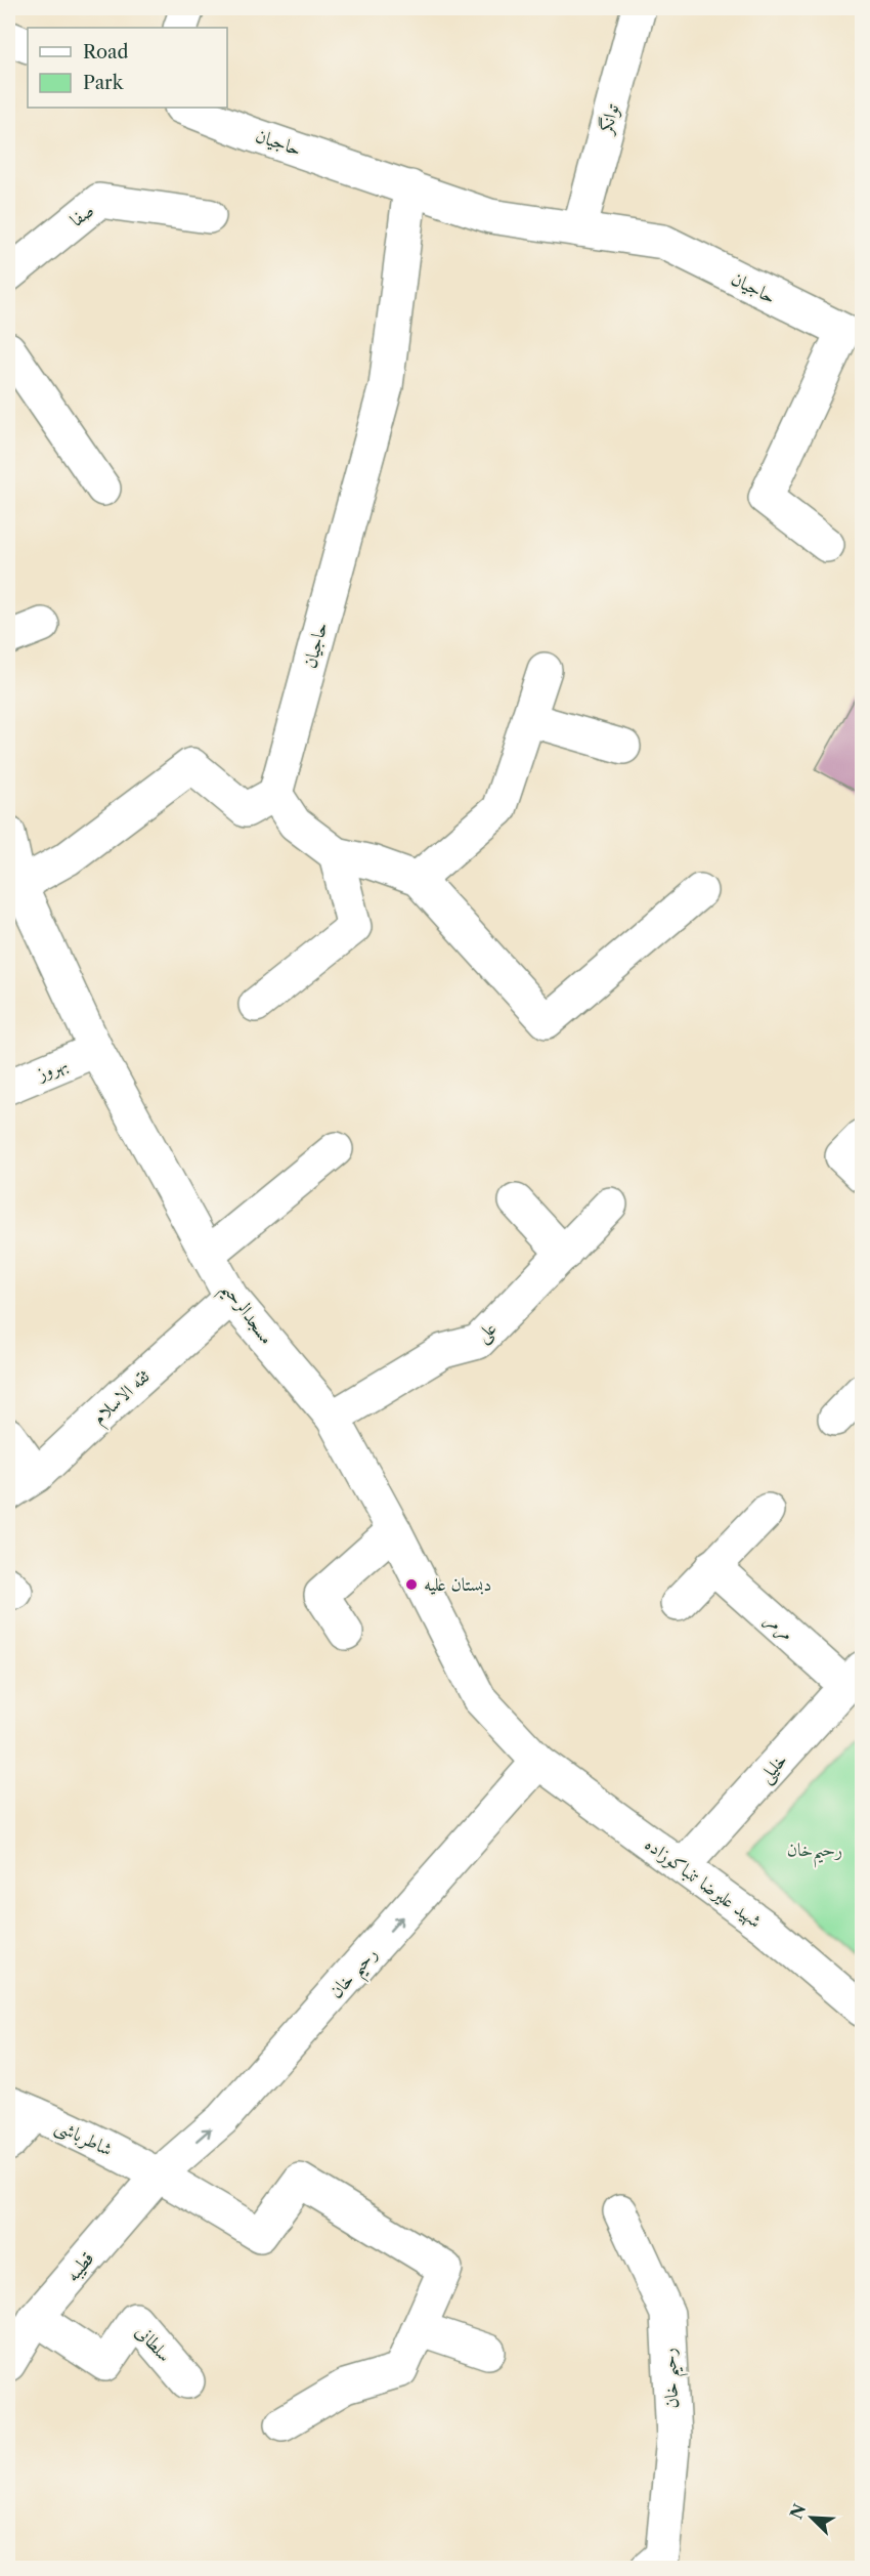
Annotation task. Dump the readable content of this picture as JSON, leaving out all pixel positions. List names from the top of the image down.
{
  "streets": {
    "street": [
      "توانگر",
      "حاجیان",
      "صفا",
      "بهروز",
      "مسجدالرحیم",
      "علی",
      "ثقه الاسلام",
      "مرمر",
      "خلیلی",
      "شهید علیرضا تنباکوزاده",
      "رحیم خان",
      "شاطرباشی",
      "قطیبه",
      "سلطانی"
    ]
  },
  "crossings": [
    ["توانگر", "حاجیان"],
    ["بهروز", "مسجدالرحیم"],
    ["مسجدالرحیم", "علی"],
    ["مسجدالرحیم", "ثقه الاسلام"],
    ["مسجدالرحیم", "شهید علیرضا تنباکوزاده"],
    ["مسجدالرحیم", "رحیم خان"],
    ["مرمر", "خلیلی"],
    ["خلیلی", "شهید علیرضا تنباکوزاده"],
    ["شهید علیرضا تنباکوزاده", "رحیم خان"],
    ["رحیم خان", "شاطرباشی"],
    ["رحیم خان", "قطیبه"],
    ["شاطرباشی", "قطیبه"],
    ["قطیبه", "سلطانی"]
  ],
  "one_way": ["رحیم خان"],
  "parks": ["رحیم‌خان"],
  "places": ["دبستان علیه"],
  "legend": ["Road", "Park"],
  "north": "top left"
}
